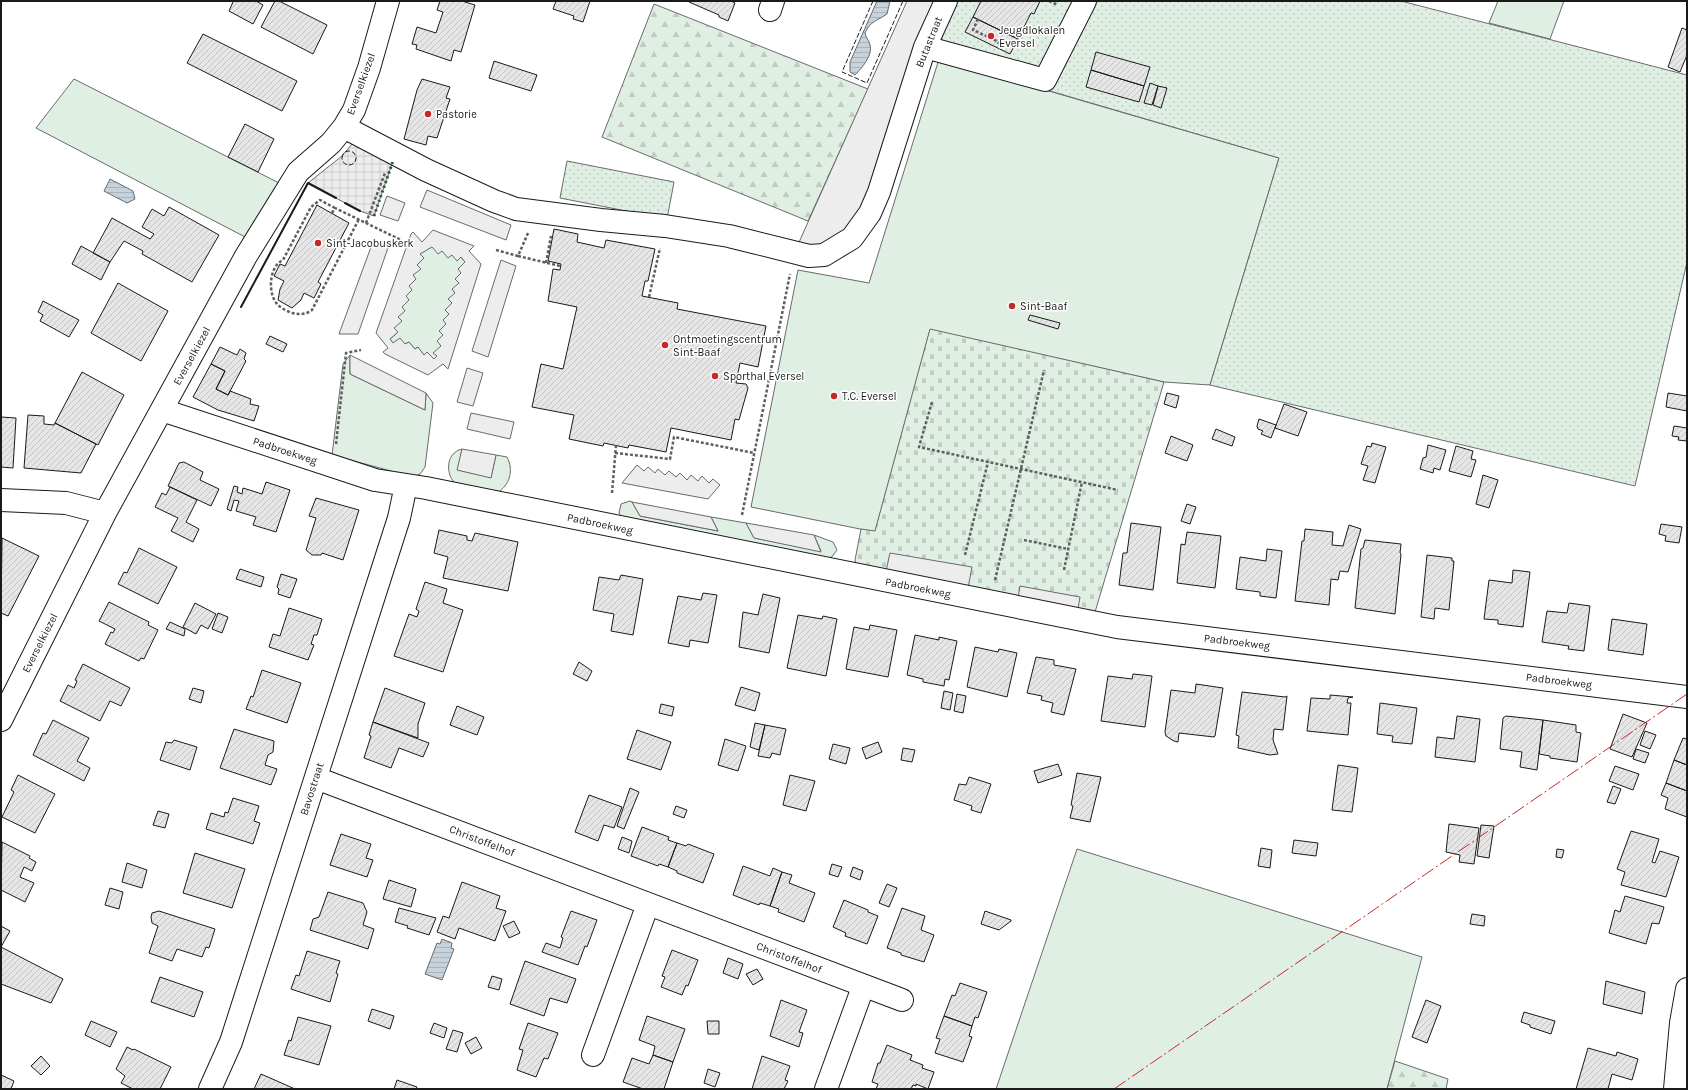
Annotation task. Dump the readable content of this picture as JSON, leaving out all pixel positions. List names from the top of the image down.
{
  "streets": {
    "street": [
      "Butastraat",
      "Everselkiezel",
      "Padbroekweg",
      "Bavostraat",
      "Christoffelhof"
    ]
  },
  "crossings": [
    ["Butastraat", "Everselkiezel"],
    ["Everselkiezel", "Padbroekweg"],
    ["Padbroekweg", "Bavostraat"],
    ["Bavostraat", "Christoffelhof"]
  ],
  "places": [
    "Jeugdlokalen Eversel",
    "Pastorie",
    "Sint-Jacobuskerk",
    "Sint-Baaf",
    "Ontmoetingscentrum Sint-Baaf",
    "Sporthal Eversel",
    "T.C. Eversel"
  ]
}
